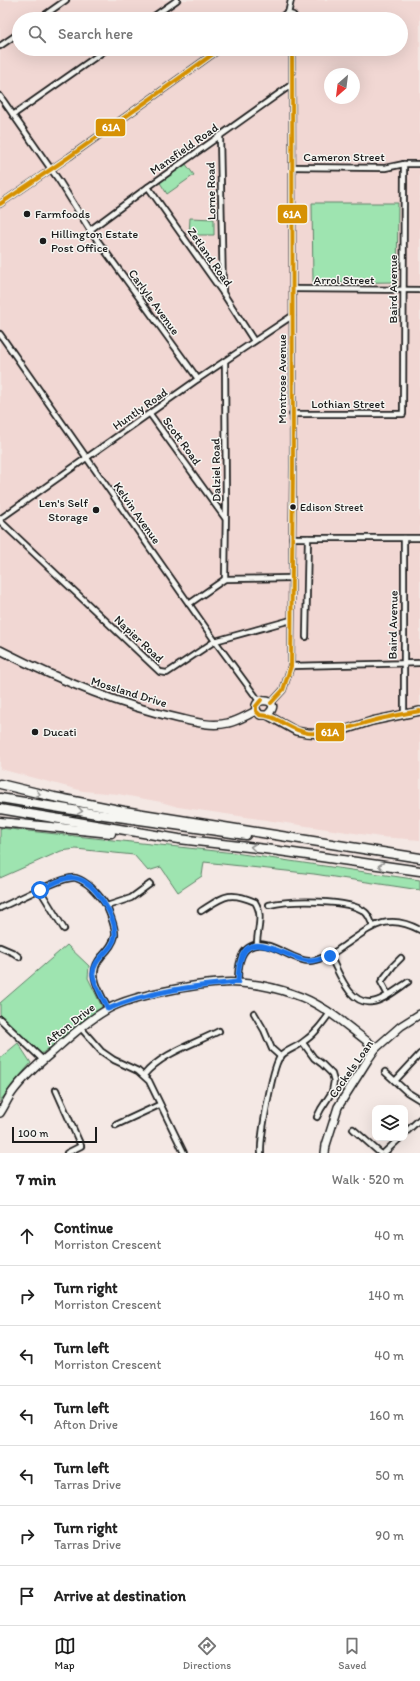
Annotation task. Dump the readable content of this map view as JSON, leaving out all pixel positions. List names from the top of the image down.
{
  "streets": {
    "street": [
      "Mansfield Road",
      "Cameron Street",
      "Lorne Road",
      "Zetland Road",
      "Arrol Street",
      "Baird Avenue",
      "Carlyle Avenue",
      "Montrose Avenue",
      "Lothian Street",
      "Huntly Road",
      "Scott Road",
      "Dalziel Road",
      "Kelvin Avenue",
      "Napier Road",
      "Mossland Drive",
      "Afton Drive",
      "Cockels Loan"
    ]
  },
  "crossings": [
    ["Mansfield Road", "Lorne Road"],
    ["Mansfield Road", "Zetland Road"],
    ["Mansfield Road", "Carlyle Avenue"],
    ["Mansfield Road", "Montrose Avenue"],
    ["Cameron Street", "Baird Avenue"],
    ["Cameron Street", "Montrose Avenue"],
    ["Lorne Road", "Zetland Road"],
    ["Zetland Road", "Huntly Road"],
    ["Arrol Street", "Baird Avenue"],
    ["Arrol Street", "Montrose Avenue"],
    ["Baird Avenue", "Lothian Street"],
    ["Carlyle Avenue", "Huntly Road"],
    ["Montrose Avenue", "Lothian Street"],
    ["Montrose Avenue", "Huntly Road"],
    ["Montrose Avenue", "Kelvin Avenue"],
    ["Montrose Avenue", "Napier Road"],
    ["Montrose Avenue", "Mossland Drive"],
    ["Huntly Road", "Scott Road"],
    ["Huntly Road", "Dalziel Road"],
    ["Huntly Road", "Kelvin Avenue"],
    ["Huntly Road", "Napier Road"],
    ["Scott Road", "Dalziel Road"],
    ["Kelvin Avenue", "Napier Road"],
    ["Kelvin Avenue", "Mossland Drive"],
    ["Afton Drive", "Cockels Loan"]
  ],
  "places": [
    "Farmfoods",
    "Hillington Estate Post Office",
    "Edison Street",
    "Len's Self Storage",
    "Ducati"
  ],
  "lines": ["transit line 61A"],
  "scale_bar": "100 m",
  "north": "bottom left",
  "page": {
    "search": "Search here",
    "scale": "100 m",
    "heading": ["7 min", "Walk · 520 m"],
    "list": [
      ["Continue", "Morriston Crescent", "40 m"],
      ["Turn right", "Morriston Crescent", "140 m"],
      ["Turn left", "Morriston Crescent", "40 m"],
      ["Turn left", "Afton Drive", "160 m"],
      ["Turn left", "Tarras Drive", "50 m"],
      ["Turn right", "Tarras Drive", "90 m"],
      "Arrive at destination"
    ],
    "nav": ["Map", "Directions", "Saved"]
  }
}
